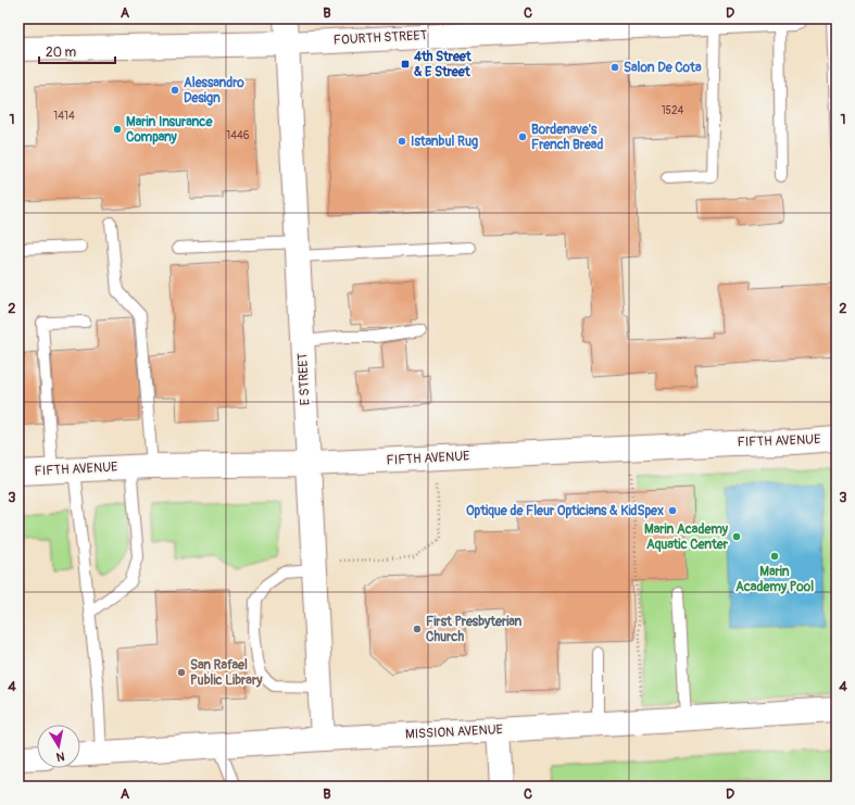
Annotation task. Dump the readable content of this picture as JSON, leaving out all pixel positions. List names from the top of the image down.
{
  "streets": {
    "street": [
      "FOURTH STREET",
      "E STREET",
      "FIFTH AVENUE",
      "MISSION AVENUE"
    ]
  },
  "crossings": [
    ["FOURTH STREET", "E STREET"],
    ["E STREET", "FIFTH AVENUE"],
    ["E STREET", "MISSION AVENUE"]
  ],
  "places": {
    "transit": ["4th Street & E Street"],
    "other": [
      "Salon De Cota",
      "Alessandro Design",
      "Marin Insurance Company",
      "Bordenave's French Bread",
      "Istanbul Rug",
      "Optique de Fleur Opticians & KidSpex",
      "Marin Academy Aquatic Center",
      "Marin Academy Pool",
      "First Presbyterian Church",
      "San Rafael Public Library"
    ]
  },
  "house_numbers": ["1524", "1414", "1446"],
  "scale_bar": "20 m",
  "north": "bottom",
  "grid": {
    "columns": [
      "A",
      "B",
      "C",
      "D"
    ],
    "rows": [
      "1",
      "2",
      "3",
      "4"
    ]
  }
}
